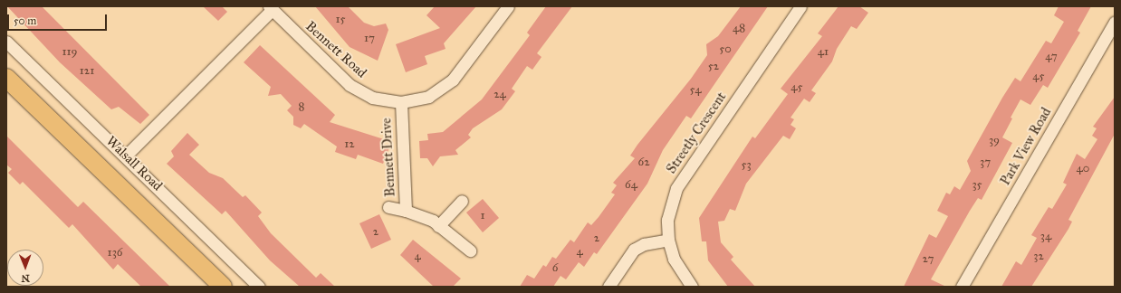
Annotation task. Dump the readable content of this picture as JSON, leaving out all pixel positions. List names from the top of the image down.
{
  "streets": {
    "main road": ["Walsall Road"],
    "street": [
      "Bennett Road",
      "Streetly Crescent",
      "Park View Road",
      "Bennett Drive"
    ]
  },
  "crossings": [
    ["Bennett Road", "Bennett Drive"],
    ["Bennett Road", "Walsall Road"]
  ],
  "house_numbers": [
    "15",
    "48",
    "17",
    "50",
    "119",
    "41",
    "47",
    "52",
    "121",
    "45",
    "45",
    "54",
    "24",
    "8",
    "39",
    "12",
    "62",
    "37",
    "53",
    "40",
    "64",
    "35",
    "1",
    "2",
    "34",
    "2",
    "4",
    "136",
    "4",
    "32",
    "27",
    "6"
  ],
  "scale_bar": "50 m",
  "north": "bottom"
}
